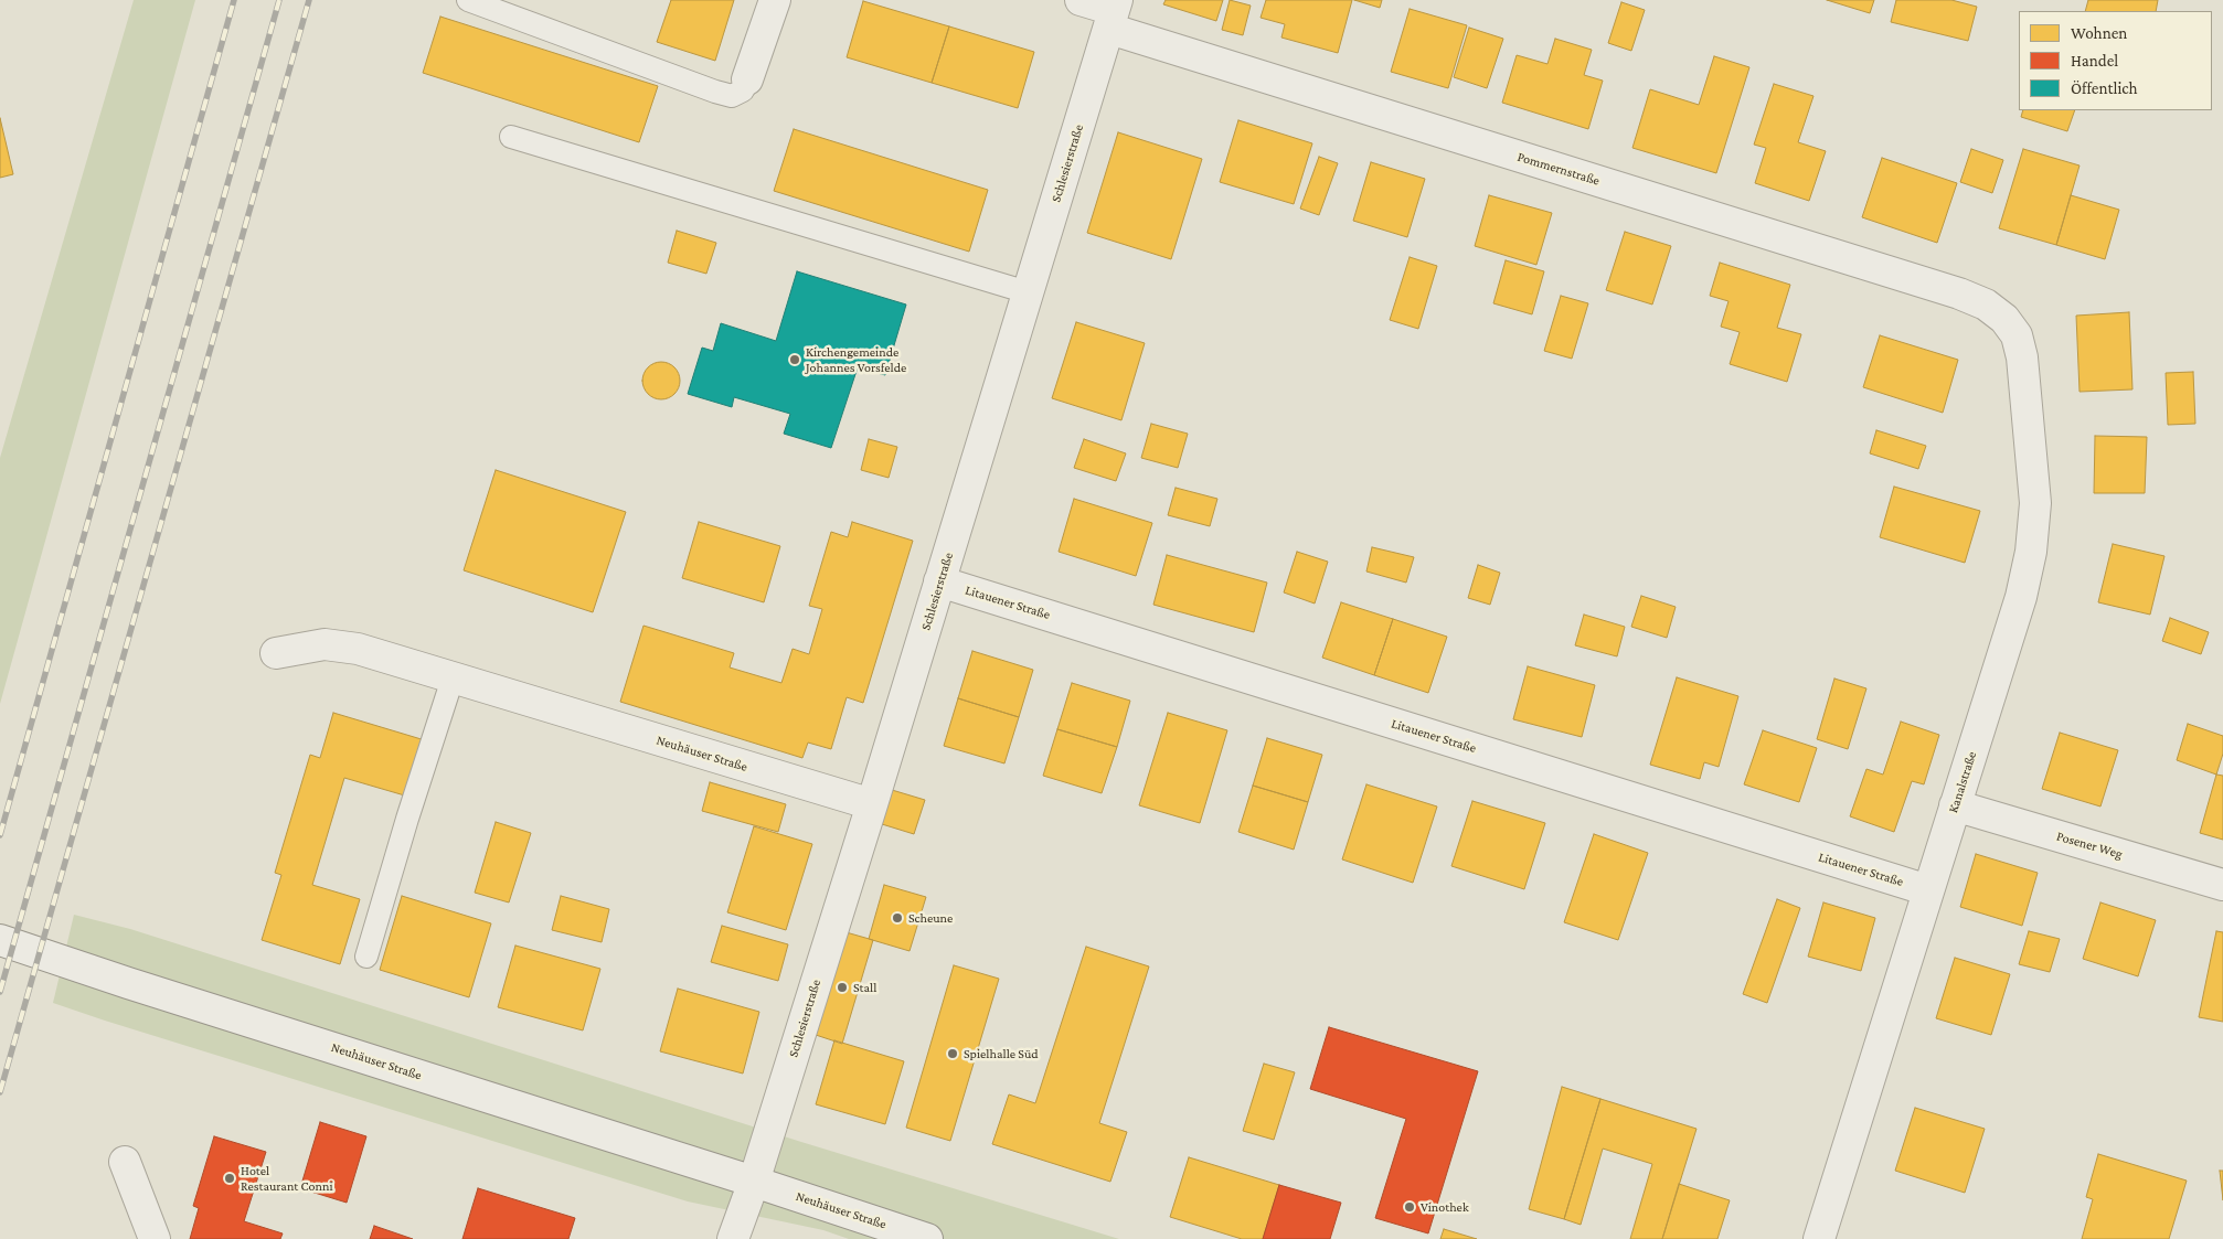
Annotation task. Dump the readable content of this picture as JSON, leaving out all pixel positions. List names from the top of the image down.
{
  "streets": {
    "street": [
      "Schlesierstraße",
      "Pommernstraße",
      "Litauener Straße",
      "Neuhäuser Straße",
      "Kanalstraße",
      "Posener Weg"
    ]
  },
  "crossings": [
    ["Schlesierstraße", "Pommernstraße"],
    ["Schlesierstraße", "Litauener Straße"],
    ["Schlesierstraße", "Neuhäuser Straße"],
    ["Pommernstraße", "Kanalstraße"],
    ["Litauener Straße", "Kanalstraße"],
    ["Kanalstraße", "Posener Weg"]
  ],
  "places": [
    "Kirchengemeinde Johannes Vorsfelde",
    "Scheune",
    "Stall",
    "Spielhalle Süd",
    "Hotel Restaurant Conni",
    "Vinothek"
  ],
  "legend": ["Wohnen", "Handel", "Öffentlich"]
}
